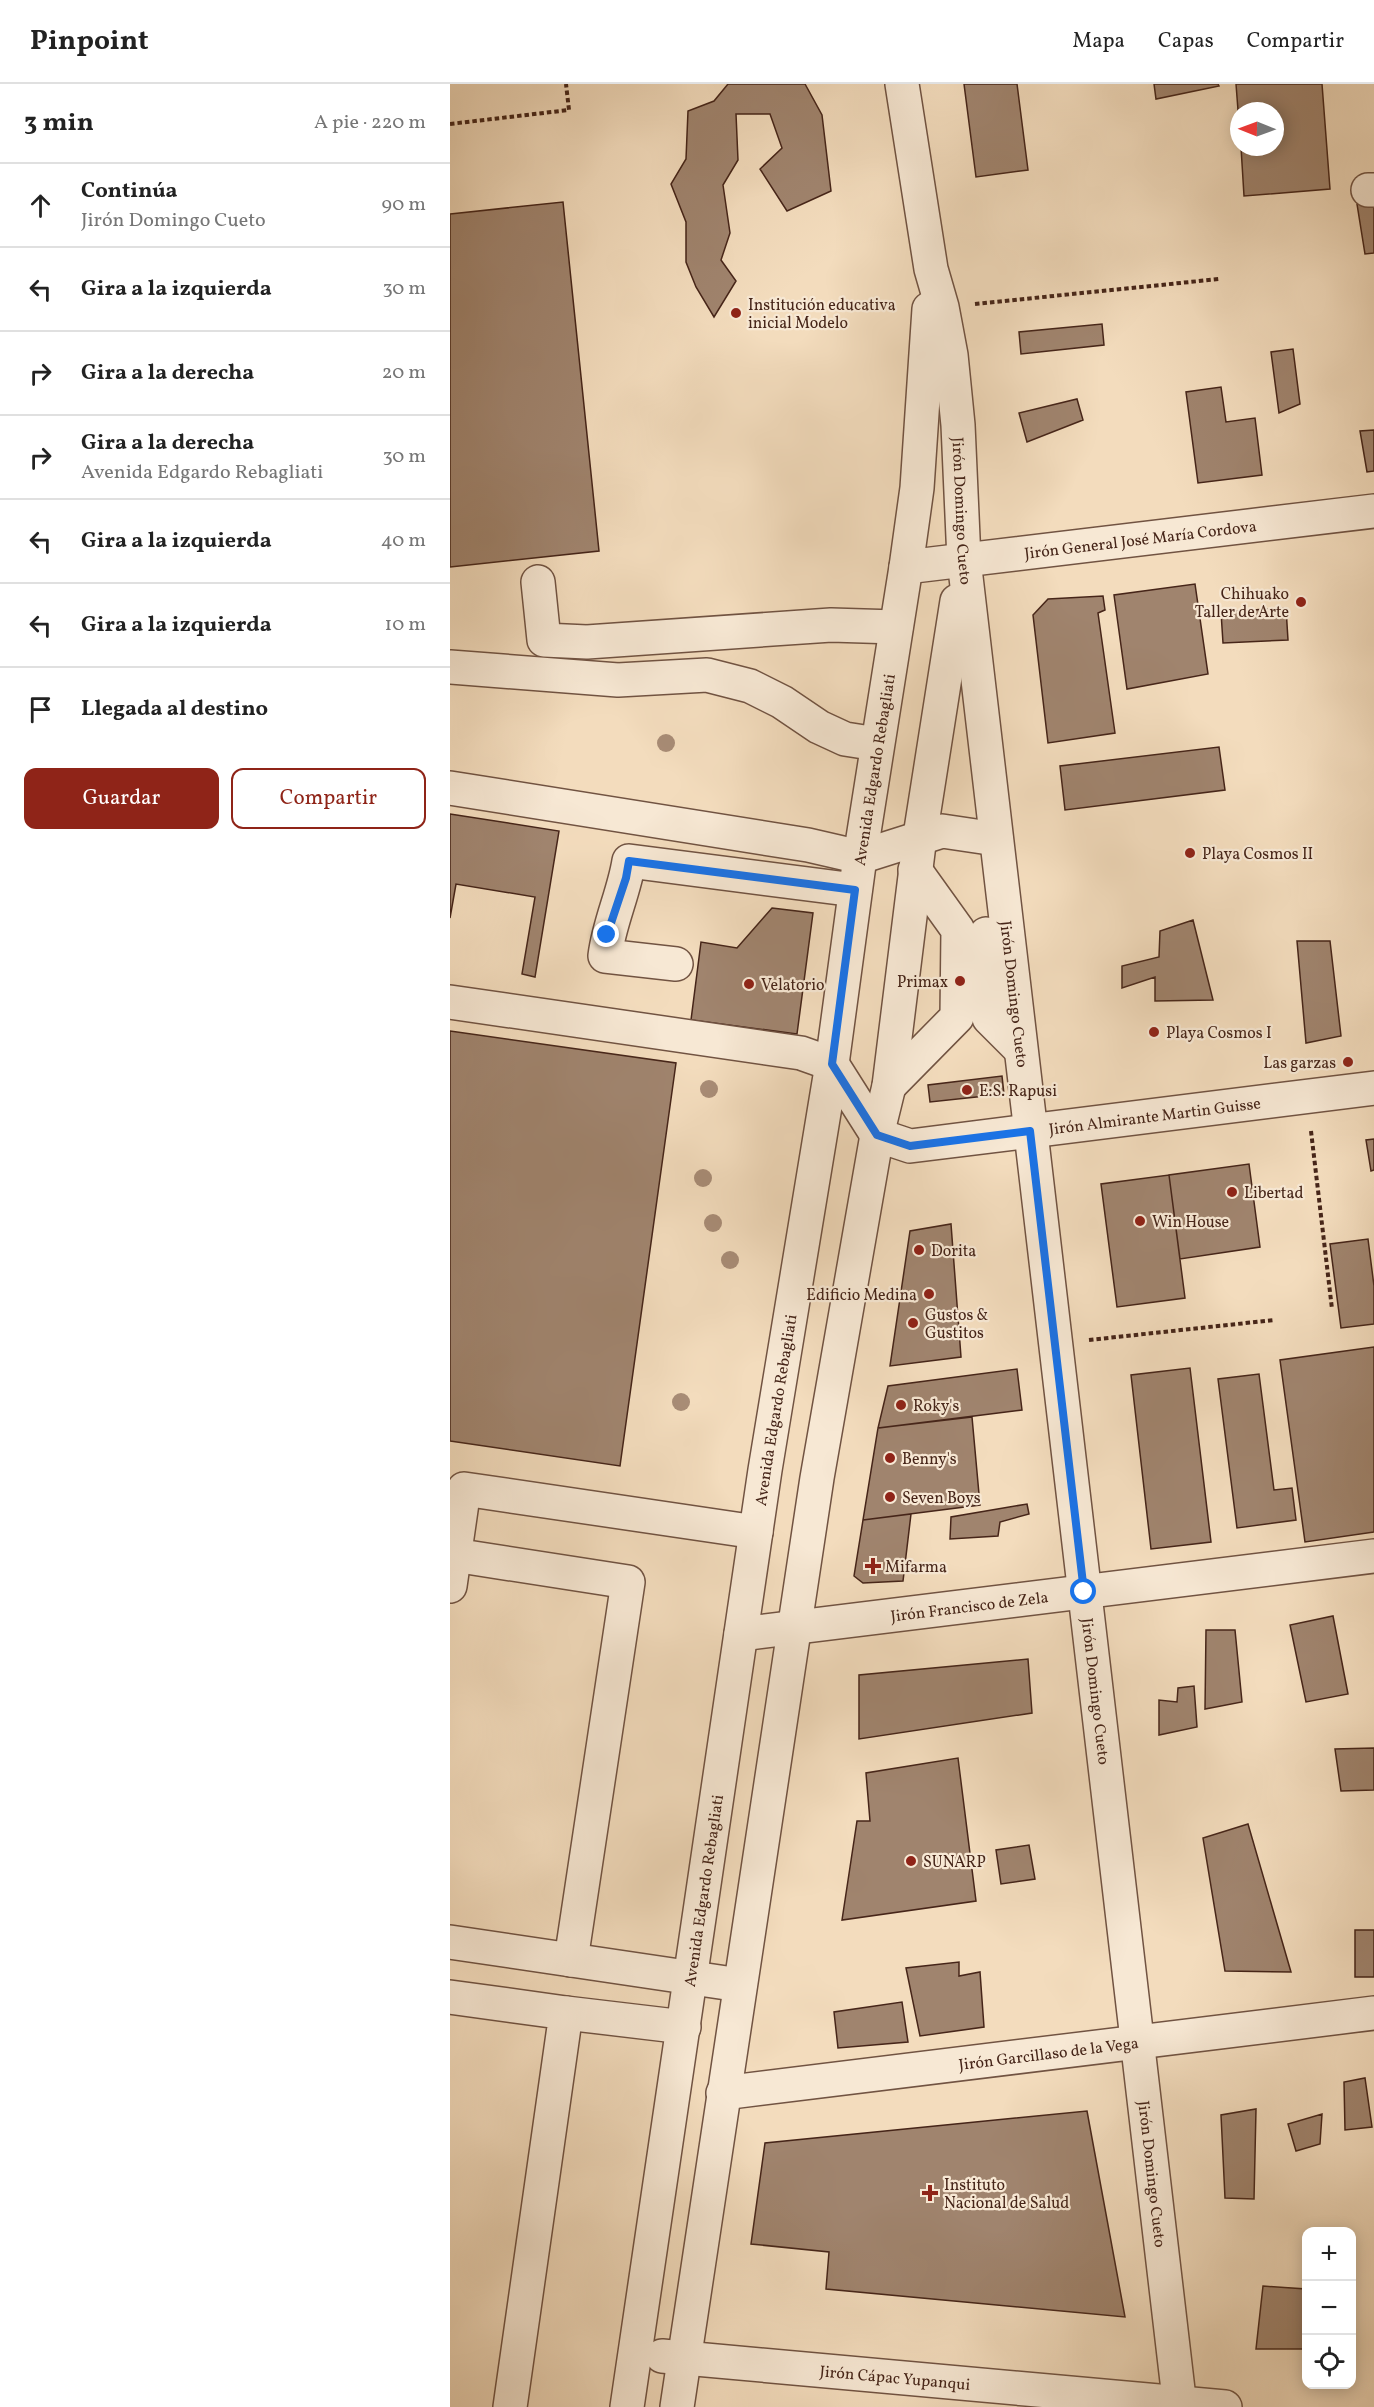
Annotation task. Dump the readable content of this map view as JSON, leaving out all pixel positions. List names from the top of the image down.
{
  "streets": {
    "street": [
      "Jirón Domingo Cueto",
      "Jirón General José María Cordova",
      "Avenida Edgardo Rebagliati",
      "Jirón Almirante Martin Guisse",
      "Jirón Francisco de Zela",
      "Jirón Garcillaso de la Vega",
      "Jirón Cápac Yupanqui"
    ]
  },
  "crossings": [
    ["Jirón Domingo Cueto", "Jirón General José María Cordova"],
    ["Jirón Domingo Cueto", "Avenida Edgardo Rebagliati"],
    ["Jirón Domingo Cueto", "Jirón Almirante Martin Guisse"],
    ["Jirón Domingo Cueto", "Jirón Francisco de Zela"],
    ["Jirón Domingo Cueto", "Jirón Garcillaso de la Vega"],
    ["Jirón Domingo Cueto", "Jirón Cápac Yupanqui"],
    ["Jirón General José María Cordova", "Avenida Edgardo Rebagliati"],
    ["Avenida Edgardo Rebagliati", "Jirón Francisco de Zela"],
    ["Avenida Edgardo Rebagliati", "Jirón Cápac Yupanqui"]
  ],
  "places": {
    "other": [
      "Institución educativa inicial Modelo",
      "Chihuako Taller de Arte",
      "Playa Cosmos II",
      "Primax",
      "Velatorio",
      "Playa Cosmos I",
      "Las garzas",
      "E:S. Rapusi",
      "Libertad",
      "Win House",
      "Dorita",
      "Edificio Medina",
      "Gustos & Gustitos",
      "Roky's",
      "Benny's",
      "Seven Boys",
      "SUNARP"
    ],
    "health": ["Mifarma", "Instituto Nacional de Salud"]
  },
  "north": "left",
  "page": {
    "header": "Pinpoint",
    "nav": ["Mapa", "Capas", "Compartir"],
    "heading": ["3 min", "A pie · 220 m"],
    "list": [
      ["Continúa", "Jirón Domingo Cueto", "90 m"],
      ["Gira a la izquierda", "30 m"],
      ["Gira a la derecha", "20 m"],
      ["Gira a la derecha", "Avenida Edgardo Rebagliati", "30 m"],
      ["Gira a la izquierda", "40 m"],
      ["Gira a la izquierda", "10 m"],
      "Llegada al destino"
    ],
    "buttons": ["Guardar", "Compartir"],
    "map_buttons": ["+", "−"]
  }
}
